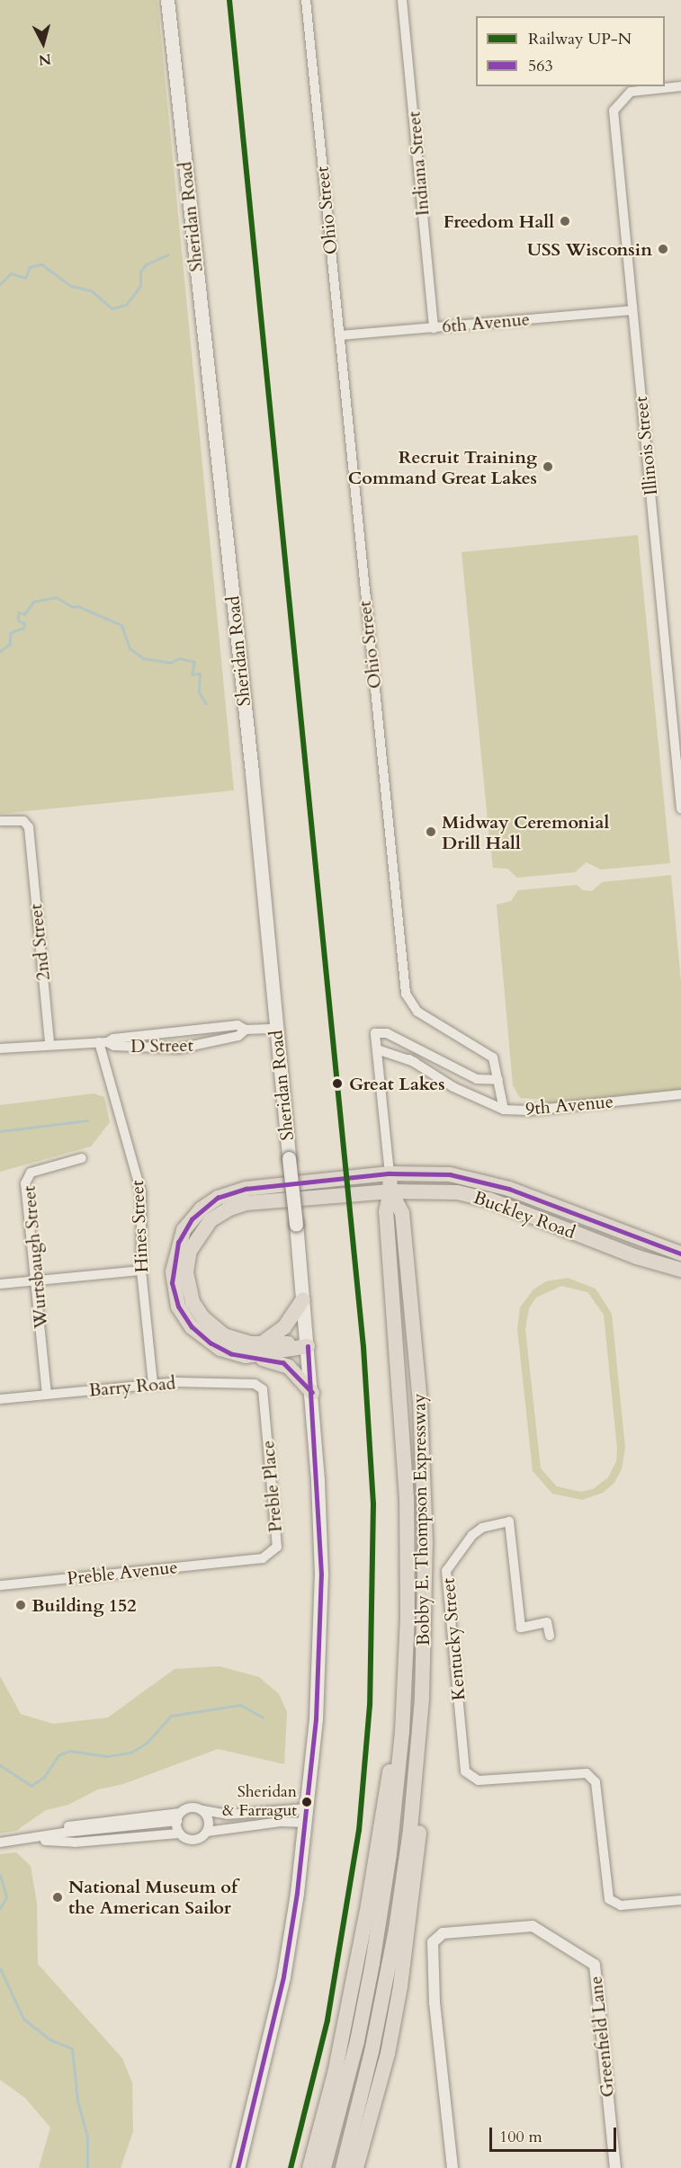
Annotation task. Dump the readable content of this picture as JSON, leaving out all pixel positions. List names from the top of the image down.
{
  "streets": {
    "highway": ["Buckley Road", "Bobby E. Thompson Expressway"],
    "main road": ["Sheridan Road"],
    "street": [
      "Indiana Street",
      "Ohio Street",
      "6th Avenue",
      "Illinois Street",
      "2nd Street",
      "D Street",
      "9th Avenue",
      "Hines Street",
      "Wurtsbaugh Street",
      "Barry Road",
      "Preble Place",
      "Preble Avenue",
      "Kentucky Street",
      "Greenfield Lane"
    ]
  },
  "crossings": [
    ["Indiana Street", "6th Avenue"],
    ["Ohio Street", "6th Avenue"],
    ["Ohio Street", "9th Avenue"],
    ["Sheridan Road", "D Street"],
    ["Sheridan Road", "Buckley Road"],
    ["6th Avenue", "Illinois Street"],
    ["2nd Street", "D Street"],
    ["D Street", "Hines Street"],
    ["Buckley Road", "Bobby E. Thompson Expressway"],
    ["Hines Street", "Barry Road"],
    ["Wurtsbaugh Street", "Barry Road"],
    ["Barry Road", "Preble Place"],
    ["Preble Place", "Preble Avenue"]
  ],
  "places": [
    "Freedom Hall",
    "USS Wisconsin",
    "Recruit Training Command Great Lakes",
    "Midway Ceremonial Drill Hall",
    "Great Lakes",
    "Building 152",
    "Sheridan & Farragut",
    "National Museum of the American Sailor"
  ],
  "lines": ["rail line UP-N", "transit line 563"],
  "legend": ["Railway UP-N", "563"],
  "scale_bar": "100 m",
  "north": "bottom"
}
